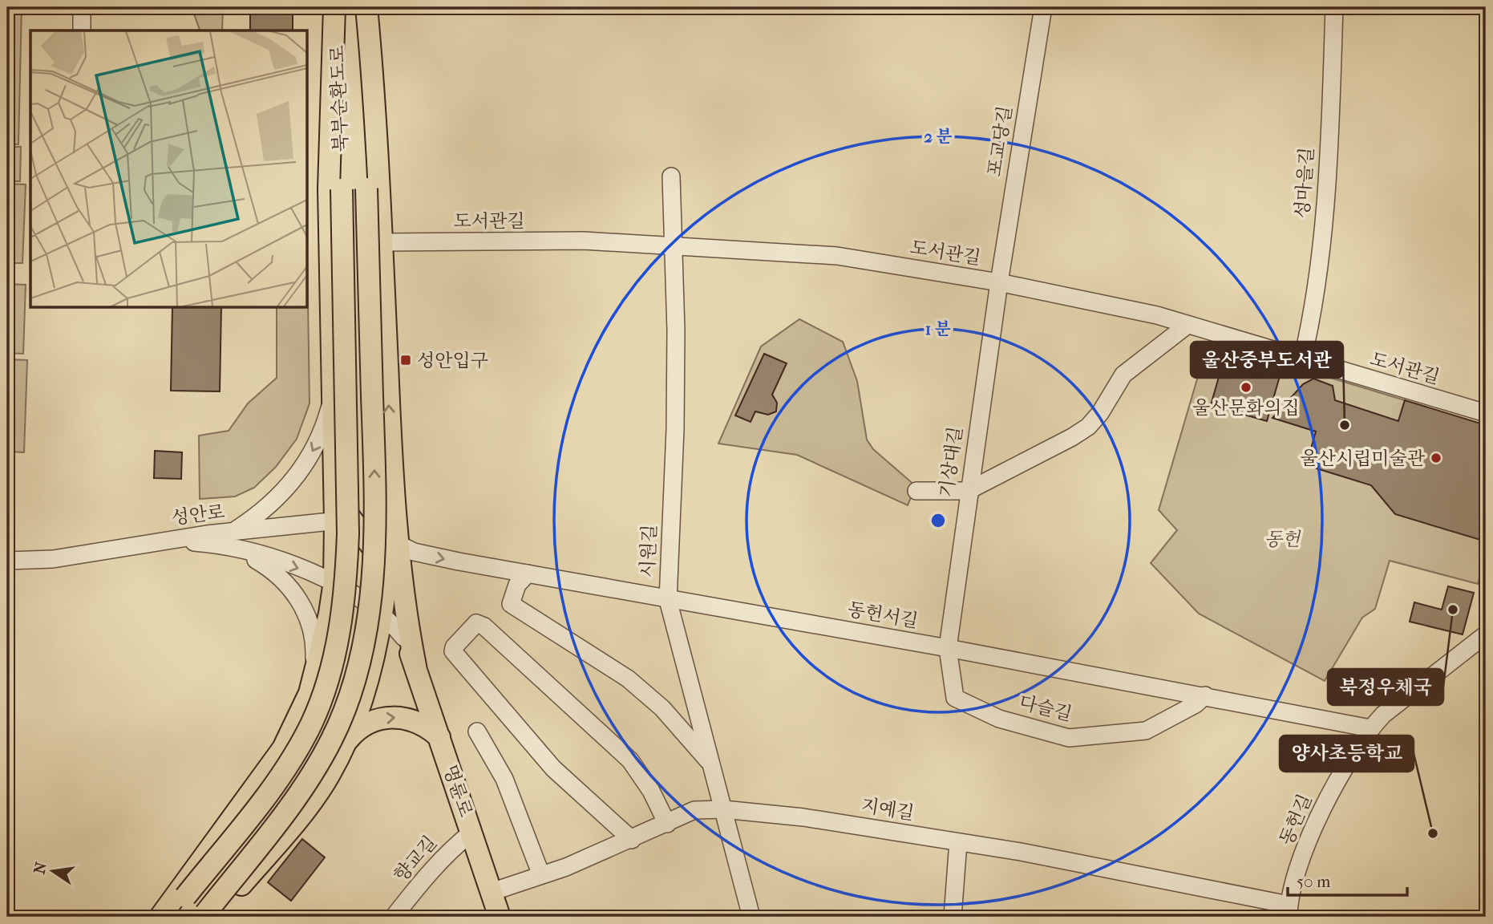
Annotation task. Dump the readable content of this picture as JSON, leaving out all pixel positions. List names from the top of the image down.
{
  "streets": {
    "main road": ["북부순환도로", "명륜로"],
    "street": [
      "포교당길",
      "성마을길",
      "도서관길",
      "기상대길",
      "성안로",
      "시원길",
      "동헌서길",
      "다슬길",
      "지예길",
      "동헌길",
      "향교길"
    ]
  },
  "crossings": [
    ["포교당길", "도서관길"],
    ["포교당길", "기상대길"],
    ["성마을길", "도서관길"],
    ["도서관길", "기상대길"],
    ["도서관길", "시원길"],
    ["기상대길", "동헌서길"],
    ["기상대길", "다슬길"],
    ["성안로", "동헌서길"],
    ["시원길", "동헌서길"],
    ["시원길", "지예길"],
    ["동헌서길", "다슬길"],
    ["동헌서길", "동헌길"],
    ["명륜로", "지예길"],
    ["명륜로", "향교길"],
    ["지예길", "동헌길"]
  ],
  "parks": ["동헌"],
  "places": {
    "transit": ["성안입구"],
    "other": [
      "울산문화의집",
      "울산중부도서관",
      "울산시립미술관",
      "북정우체국",
      "양사초등학교"
    ]
  },
  "scale_bar": "50 m",
  "north": "left",
  "rings": ["2 분", "1 분"]
}
